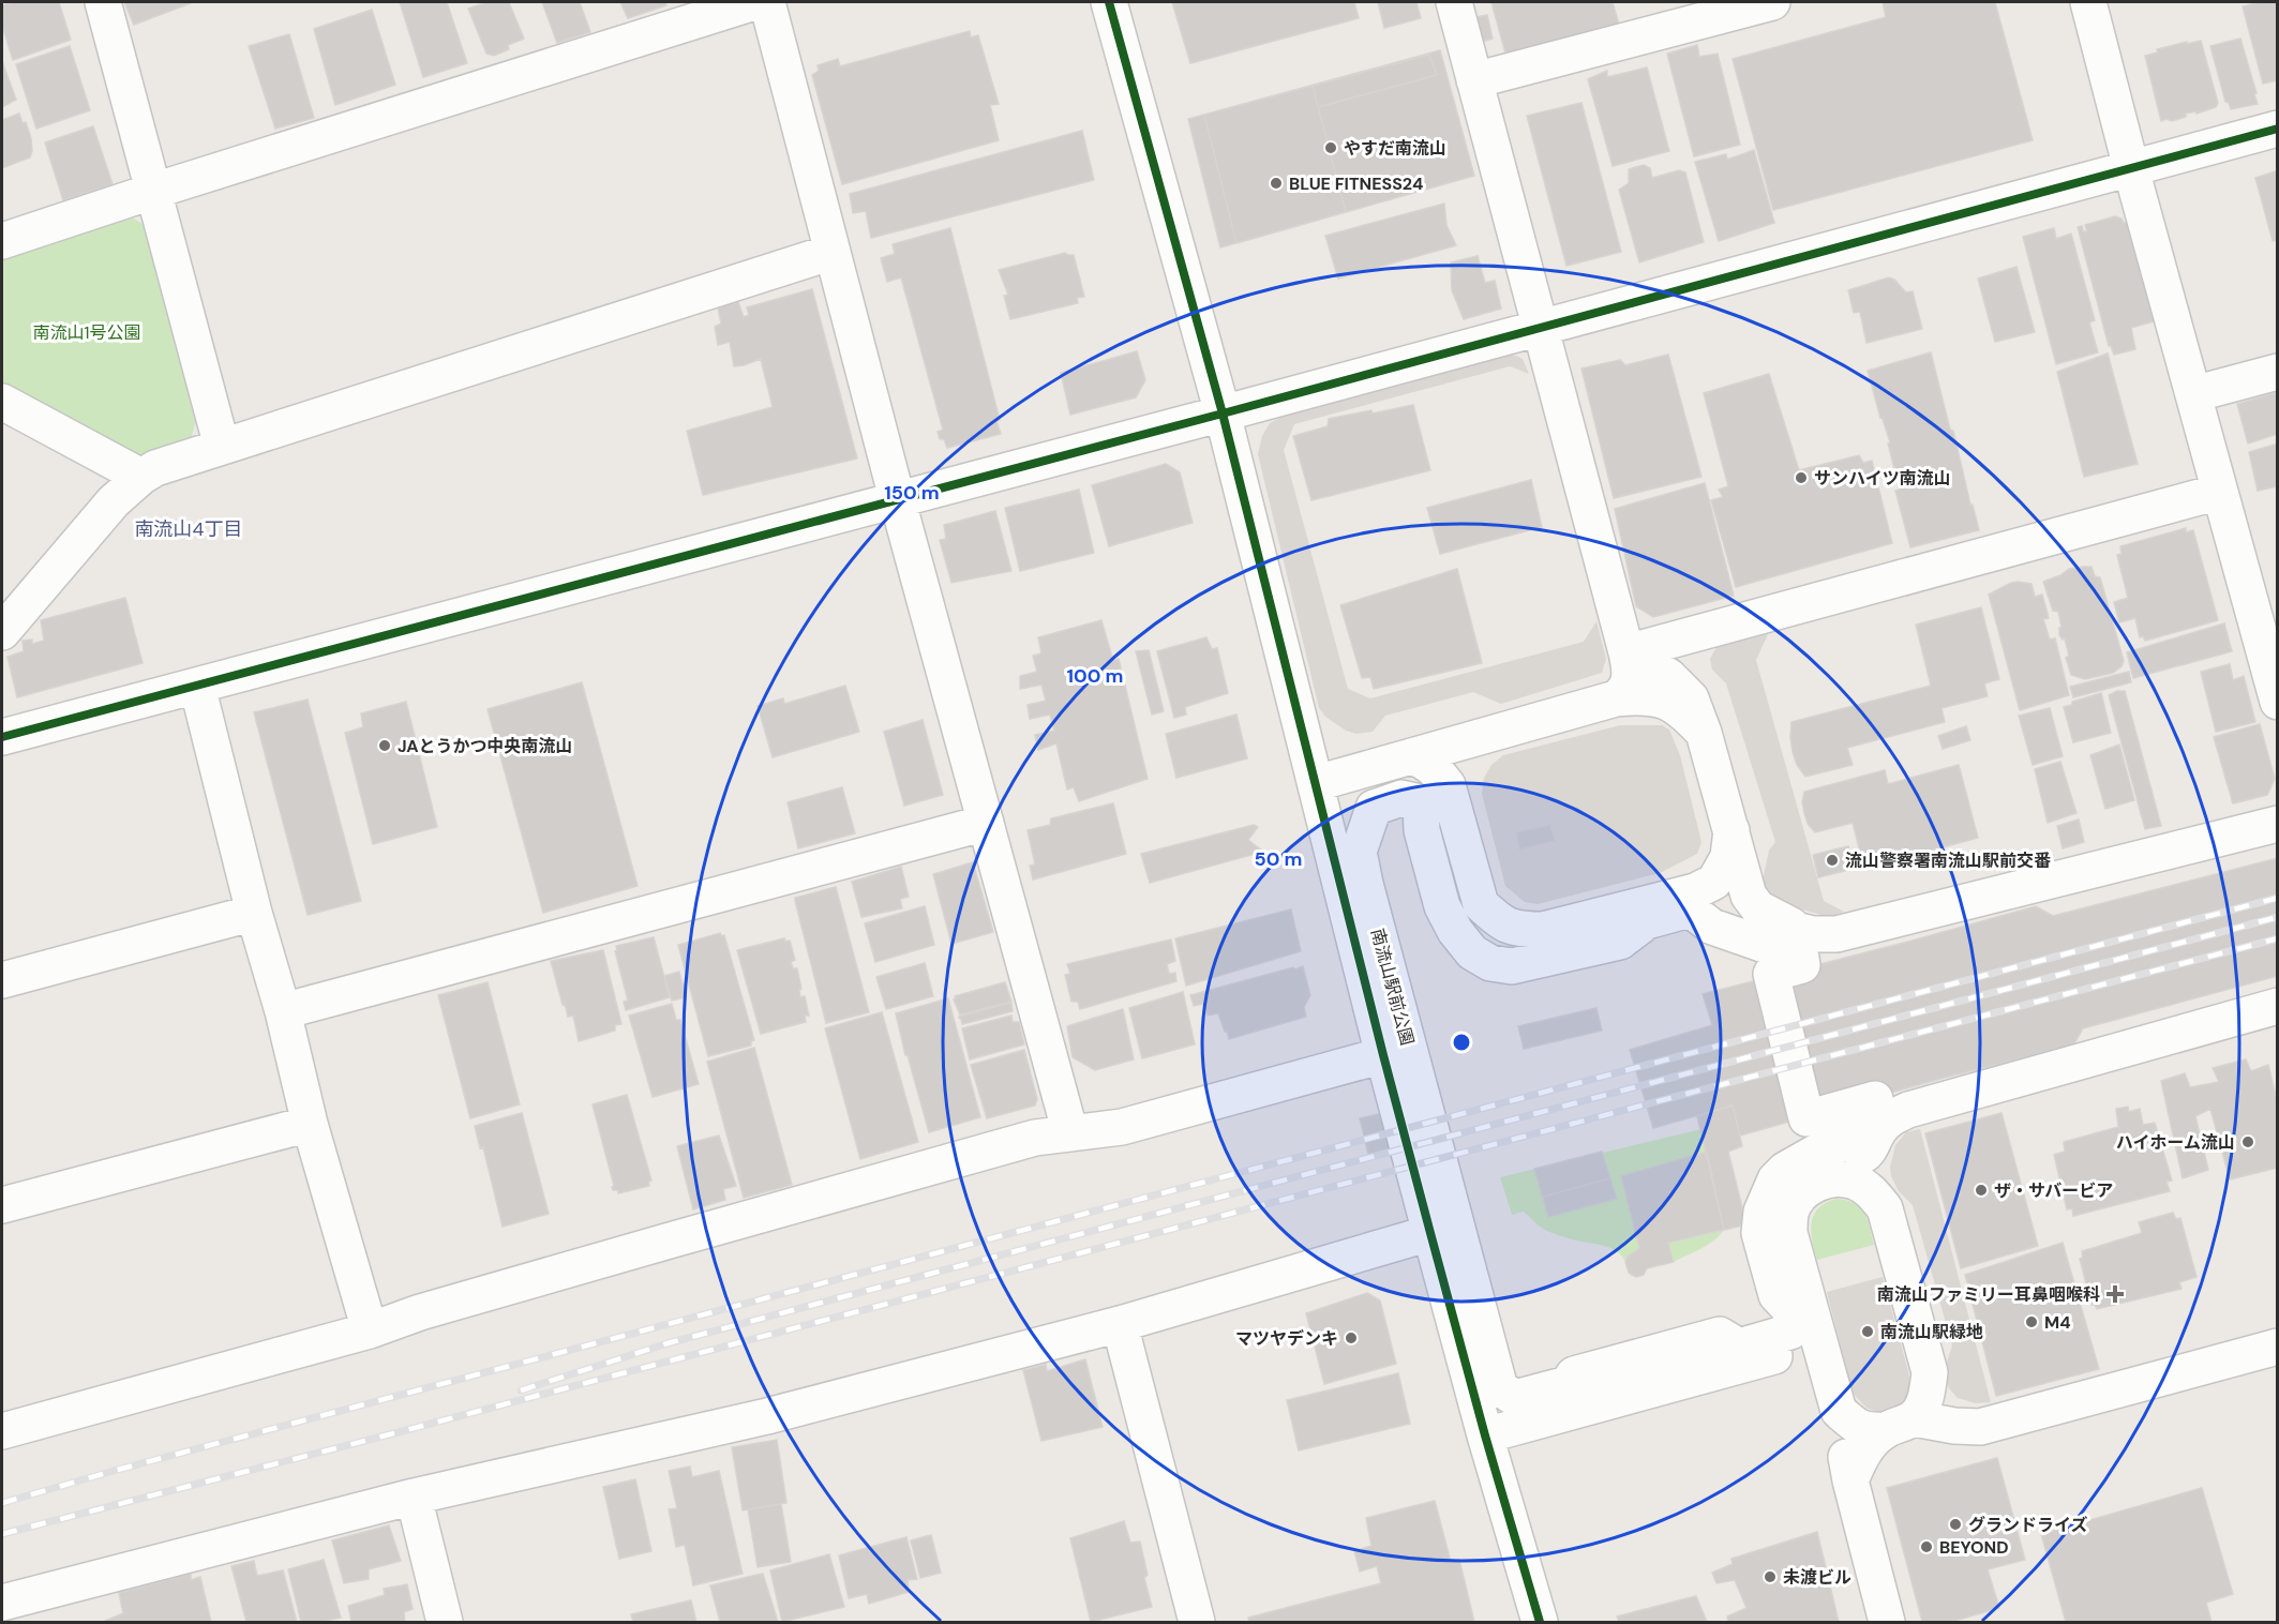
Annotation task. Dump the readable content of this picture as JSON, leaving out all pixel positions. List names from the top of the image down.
{
  "streets": {
    "street": ["南流山駅前公園"]
  },
  "districts": ["南流山4丁目"],
  "parks": ["南流山1号公園"],
  "places": {
    "other": [
      "やすだ南流山",
      "BLUE FITNESS24",
      "サンハイツ南流山",
      "JAとうかつ中央南流山",
      "流山警察署南流山駅前交番",
      "ハイホーム流山",
      "ザ・サバービア",
      "M4",
      "南流山駅緑地",
      "マツヤデンキ",
      "グランドライズ",
      "BEYOND",
      "未渡ビル"
    ],
    "health": ["南流山ファミリー耳鼻咽喉科"]
  },
  "rings": ["150 m", "100 m", "50 m"]
}
